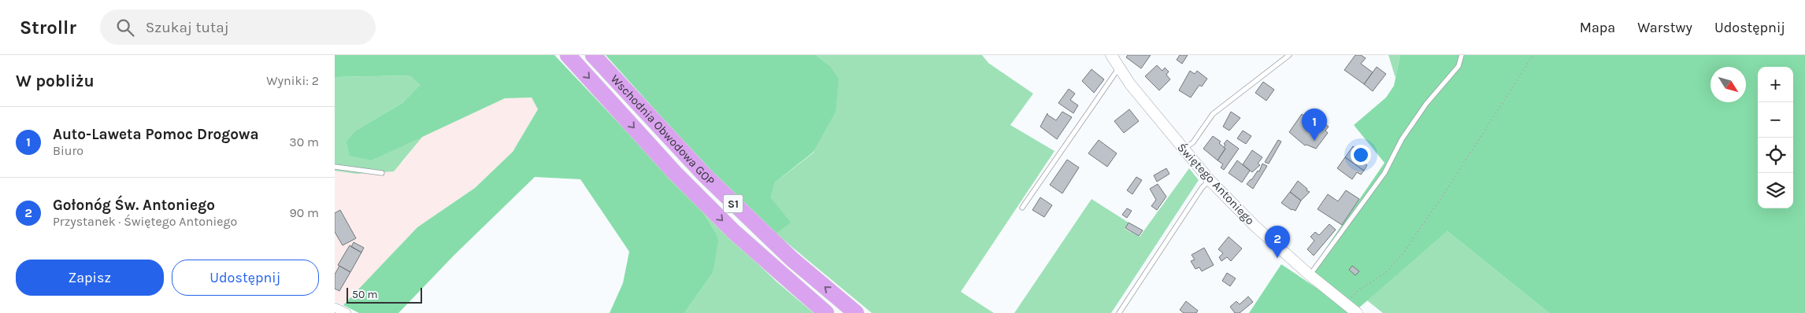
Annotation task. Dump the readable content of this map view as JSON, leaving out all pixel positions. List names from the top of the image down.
{
  "streets": {
    "highway": ["Wschodnia Obwodowa GOP", "S1"],
    "street": ["Świętego Antoniego"]
  },
  "scale_bar": "50 m",
  "north": "bottom right",
  "page": {
    "header": "Strollr",
    "search": "Szukaj tutaj",
    "nav": ["Mapa", "Warstwy", "Udostępnij"],
    "heading": ["W pobliżu", "Wyniki: 2"],
    "map_buttons": ["+", "−"],
    "list": [
      {
        "mark": "1",
        "name": "Auto-Laweta Pomoc Drogowa",
        "note": "Biuro",
        "value": "30 m"
      },
      {
        "mark": "2",
        "name": "Gołonóg Św. Antoniego",
        "note": "Przystanek · Świętego Antoniego",
        "value": "90 m"
      }
    ],
    "pins": ["1", "2"],
    "buttons": ["Zapisz", "Udostępnij"],
    "scale": "50 m"
  }
}
